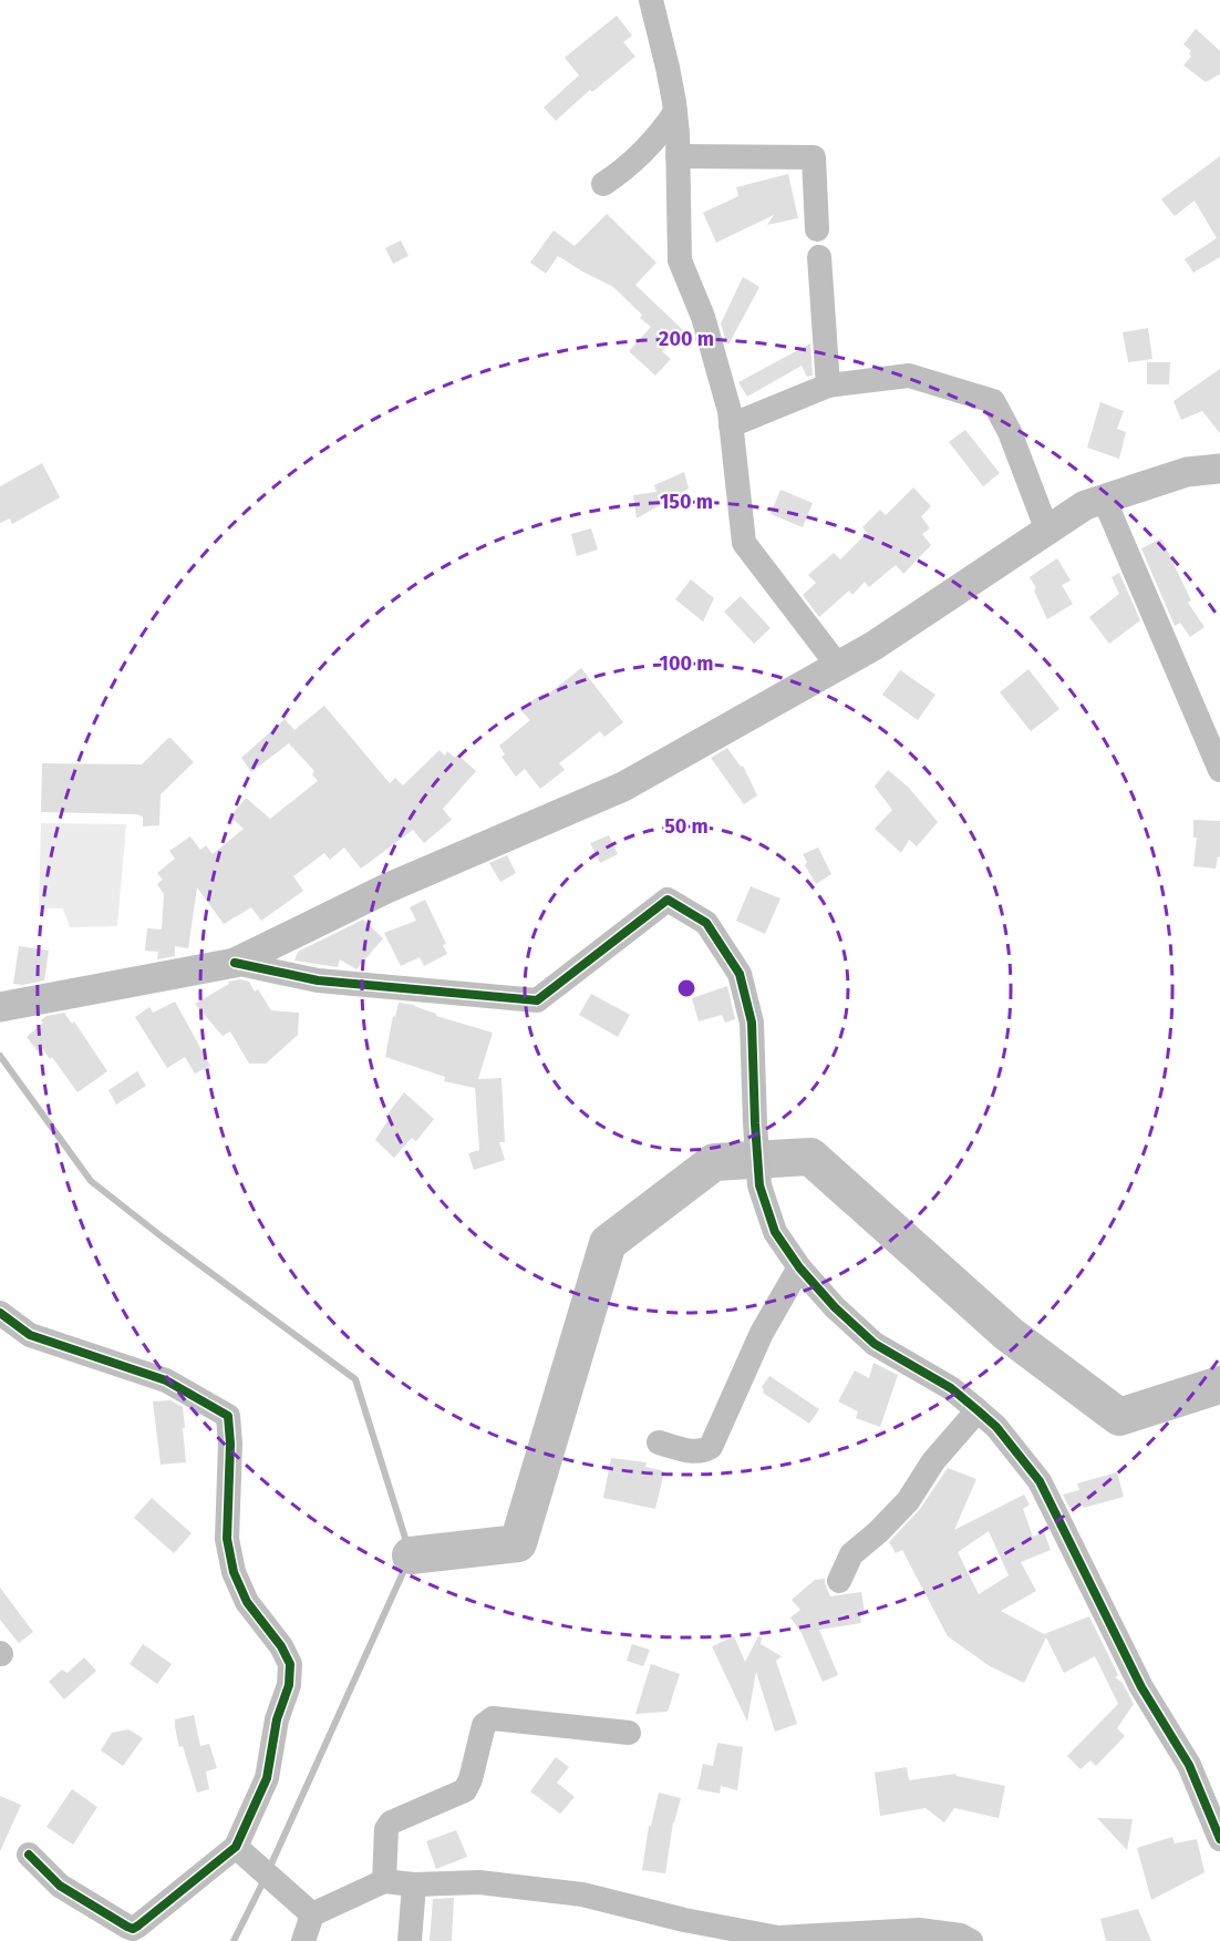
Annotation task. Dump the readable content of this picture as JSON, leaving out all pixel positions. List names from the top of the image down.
{
  "rings": [
    "200 m",
    "150 m",
    "100 m",
    "50 m"
  ]
}
